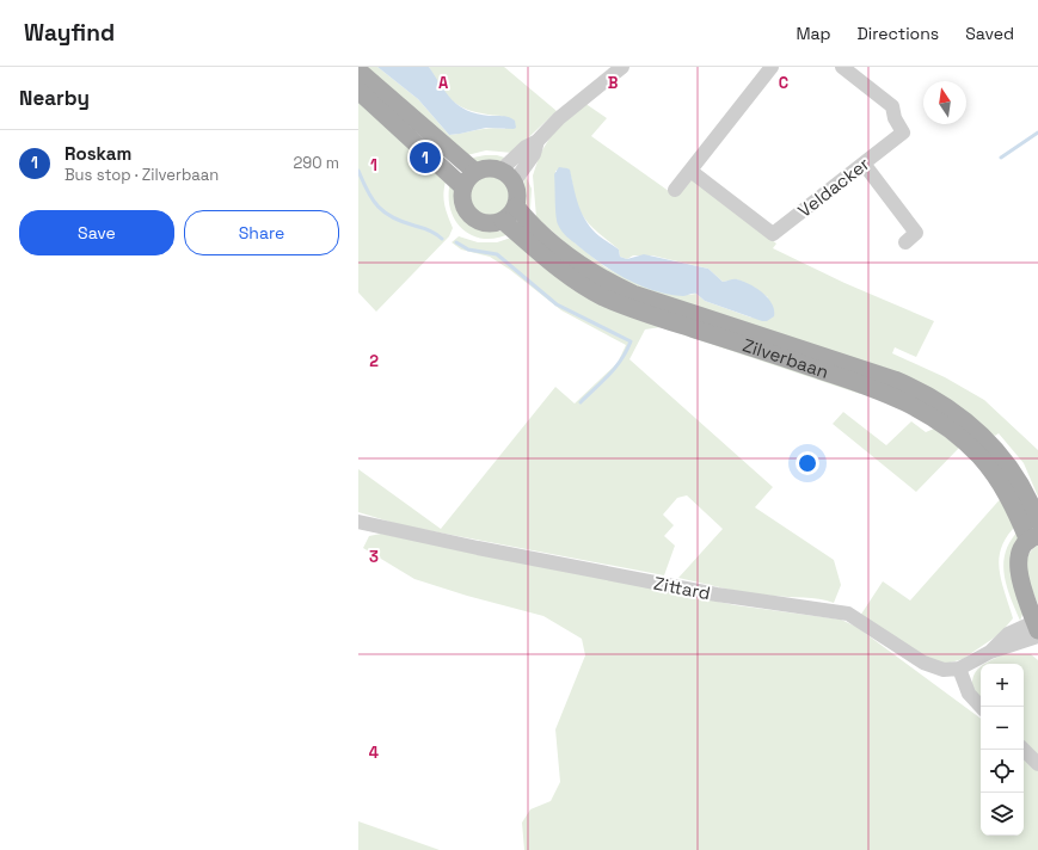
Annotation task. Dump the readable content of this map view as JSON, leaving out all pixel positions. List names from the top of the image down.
{
  "streets": {
    "main road": ["Zilverbaan"],
    "street": ["Veldacker", "Zittard"]
  },
  "north": "top",
  "page": {
    "header": "Wayfind",
    "nav": ["Map", "Directions", "Saved"],
    "heading": "Nearby",
    "list": [
      {
        "mark": "1",
        "name": "Roskam",
        "note": "Bus stop · Zilverbaan",
        "value": "290 m"
      }
    ],
    "pins": "1",
    "buttons": ["Save", "Share"],
    "map_buttons": ["+", "−"]
  },
  "grid": {
    "columns": ["A", "B", "C"],
    "rows": [
      "1",
      "2",
      "3",
      "4"
    ]
  }
}
